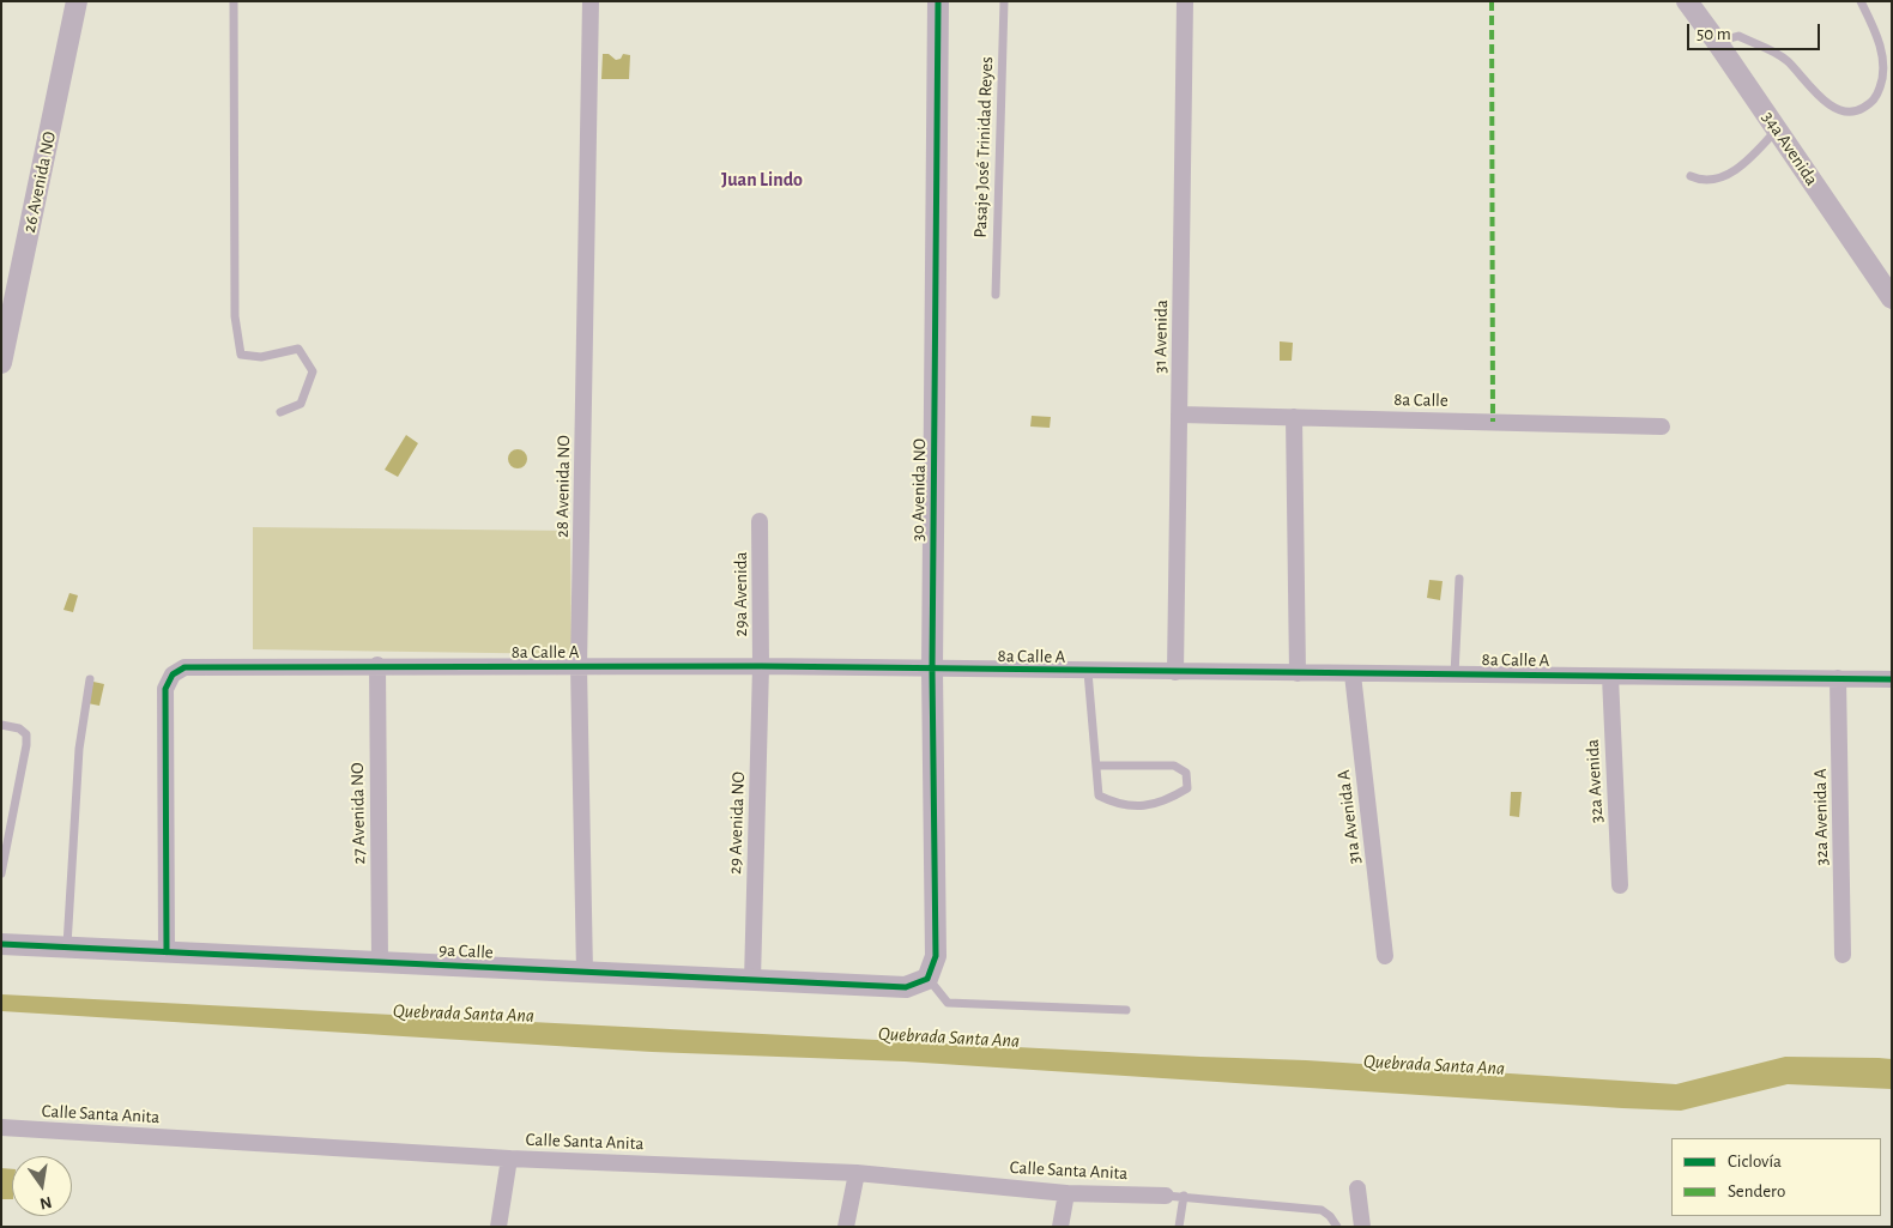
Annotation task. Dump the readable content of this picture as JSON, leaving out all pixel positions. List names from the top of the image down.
{
  "streets": {
    "street": [
      "34a Avenida",
      "26 Avenida NO",
      "31 Avenida",
      "8a Calle",
      "28 Avenida NO",
      "30 Avenida NO",
      "29a Avenida",
      "8a Calle A",
      "32a Avenida",
      "27 Avenida NO",
      "31a Avenida A",
      "32a Avenida A",
      "29 Avenida NO",
      "9a Calle",
      "Calle Santa Anita"
    ],
    "lane": ["Pasaje José Trinidad Reyes"]
  },
  "crossings": [
    ["31 Avenida", "8a Calle"],
    ["31 Avenida", "8a Calle A"],
    ["28 Avenida NO", "8a Calle A"],
    ["28 Avenida NO", "9a Calle"],
    ["30 Avenida NO", "8a Calle A"],
    ["30 Avenida NO", "9a Calle"],
    ["29a Avenida", "8a Calle A"],
    ["29a Avenida", "29 Avenida NO"],
    ["8a Calle A", "32a Avenida"],
    ["8a Calle A", "27 Avenida NO"],
    ["8a Calle A", "31a Avenida A"],
    ["8a Calle A", "32a Avenida A"],
    ["8a Calle A", "29 Avenida NO"],
    ["8a Calle A", "9a Calle"],
    ["27 Avenida NO", "9a Calle"],
    ["29 Avenida NO", "9a Calle"]
  ],
  "districts": ["Juan Lindo"],
  "water": ["Quebrada Santa Ana"],
  "legend": ["Ciclovía", "Sendero"],
  "scale_bar": "50 m",
  "north": "bottom"
}
